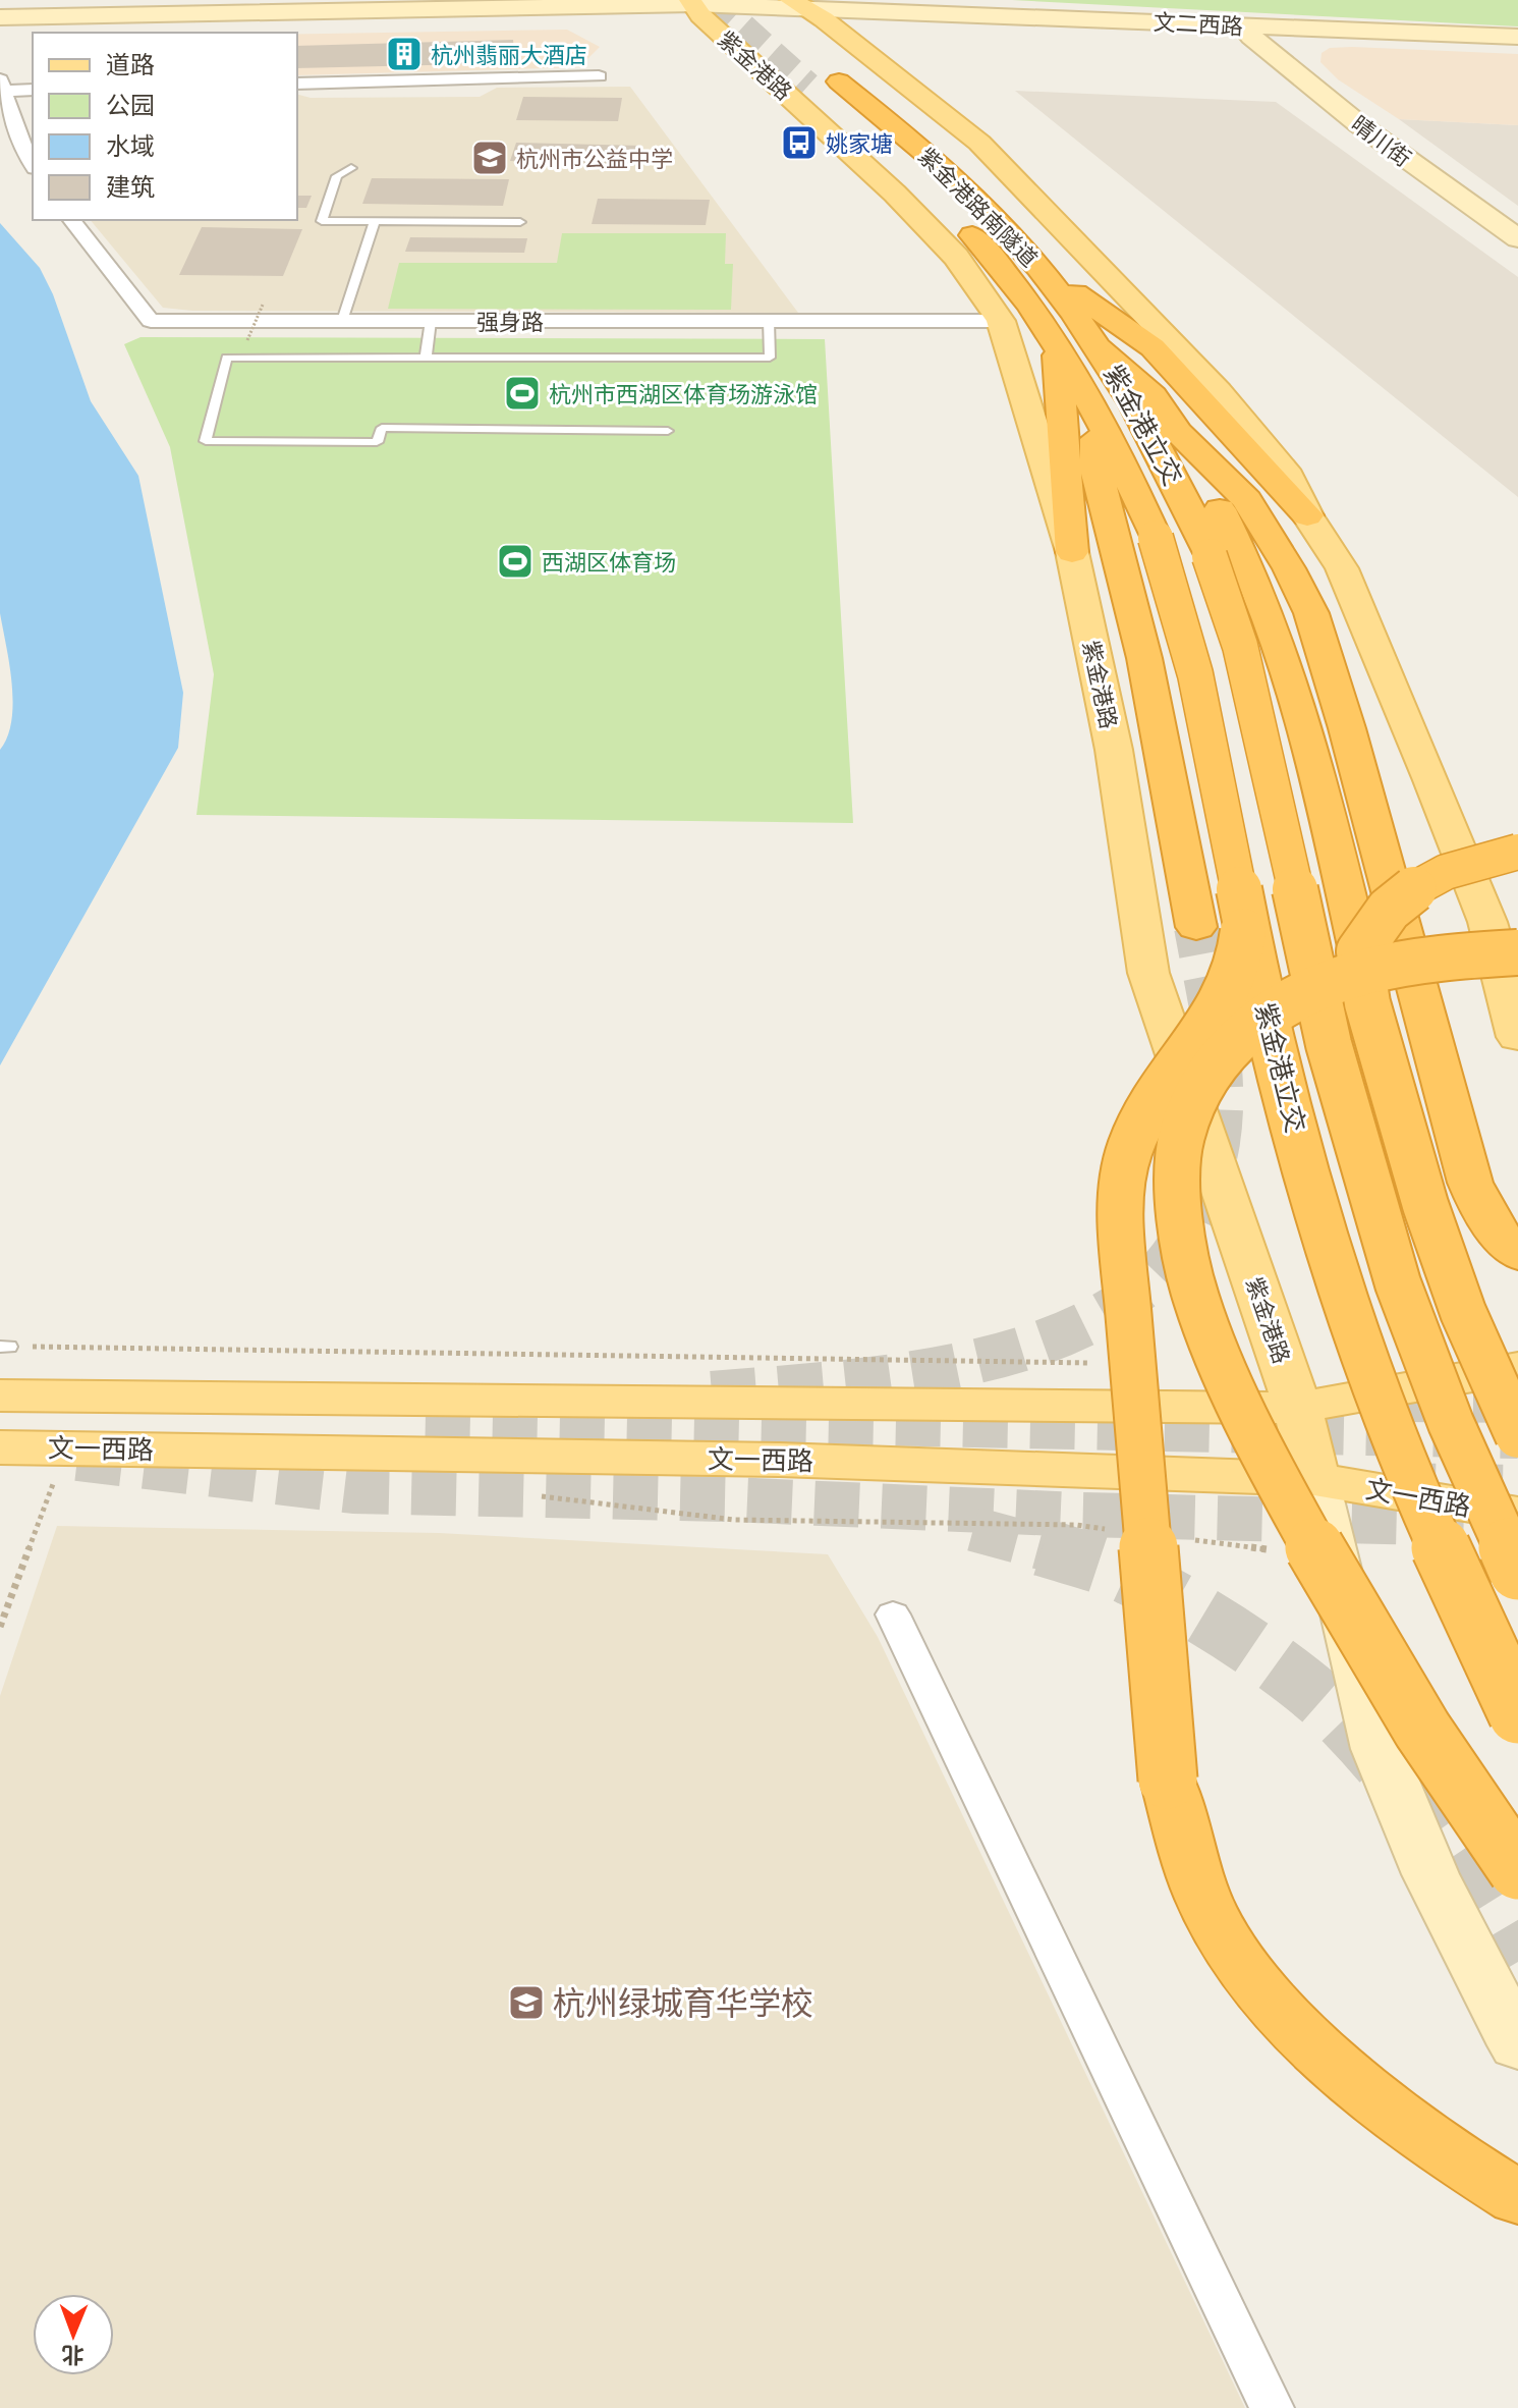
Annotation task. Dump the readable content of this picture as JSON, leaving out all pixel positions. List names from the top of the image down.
{
  "streets": {
    "highway": ["紫金港路南隧道", "紫金港立交"],
    "main road": [
      "文二西路",
      "紫金港路",
      "晴川街",
      "文一西路"
    ],
    "street": ["强身路"]
  },
  "crossings": [
    ["文二西路", "紫金港路"],
    ["文二西路", "晴川街"],
    ["紫金港路", "强身路"],
    ["紫金港路", "文一西路"],
    ["紫金港路南隧道", "紫金港立交"]
  ],
  "places": {
    "building": ["杭州翡丽大酒店"],
    "bus stop": ["姚家塘"],
    "school or university": ["杭州市公益中学", "杭州绿城育华学校"],
    "sports": ["杭州市西湖区体育场游泳馆", "西湖区体育场"]
  },
  "legend": [
    "道路",
    "公园",
    "水域",
    "建筑"
  ],
  "north": "bottom"
}
